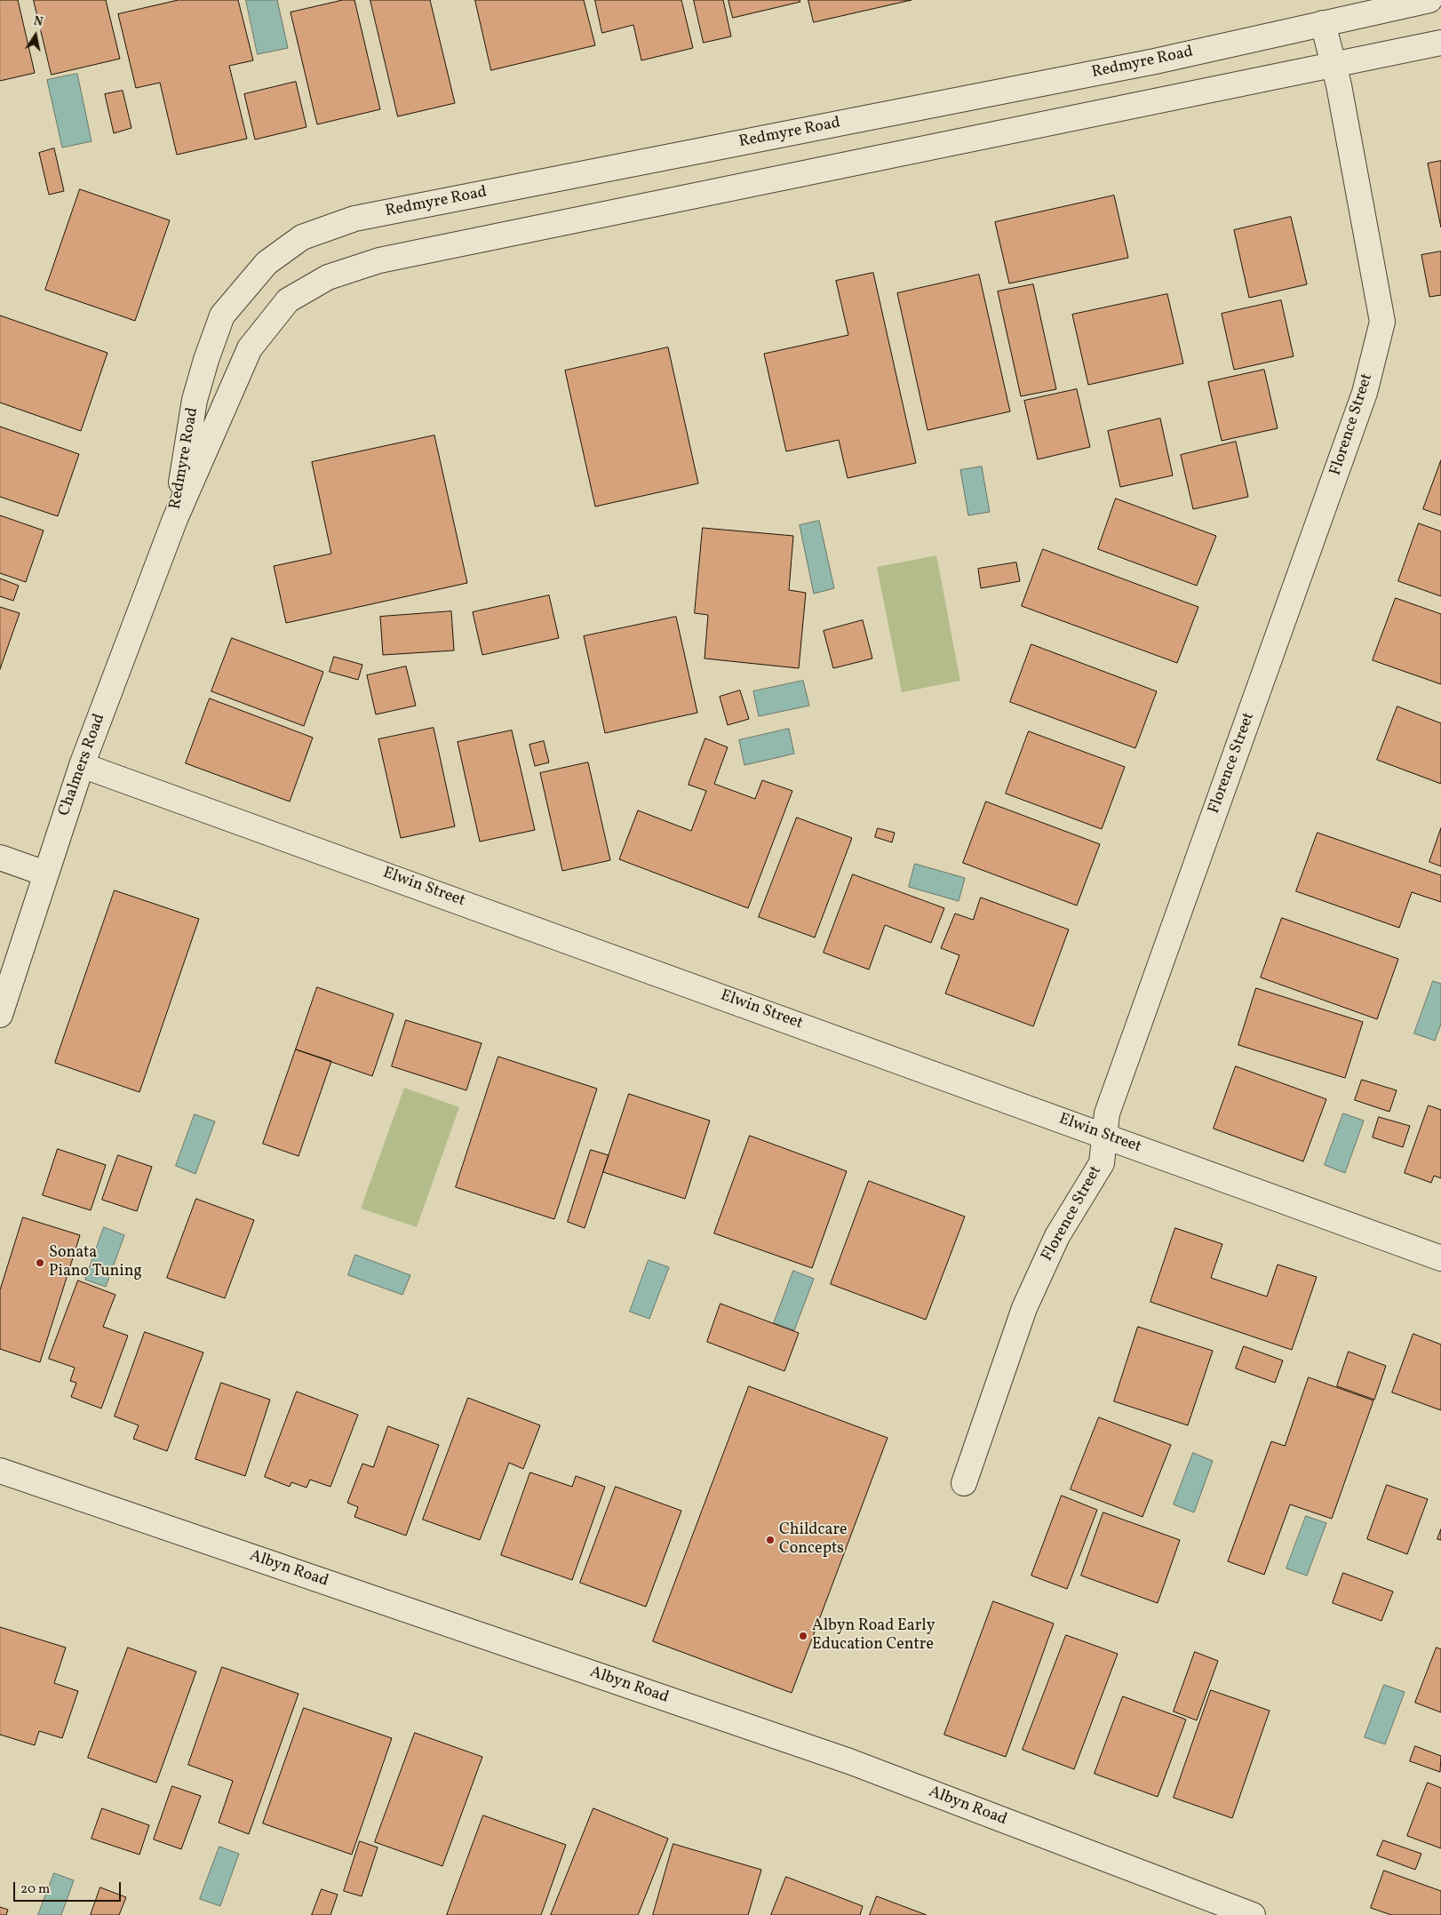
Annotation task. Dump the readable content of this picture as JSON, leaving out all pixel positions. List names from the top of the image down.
{
  "streets": {
    "street": [
      "Redmyre Road",
      "Florence Street",
      "Chalmers Road",
      "Elwin Street",
      "Albyn Road"
    ]
  },
  "crossings": [
    ["Redmyre Road", "Florence Street"],
    ["Redmyre Road", "Chalmers Road"],
    ["Florence Street", "Elwin Street"],
    ["Chalmers Road", "Elwin Street"]
  ],
  "places": ["Sonata Piano Tuning", "Childcare Concepts", "Albyn Road Early Education Centre"],
  "scale_bar": "20 m",
  "north": "top"
}
